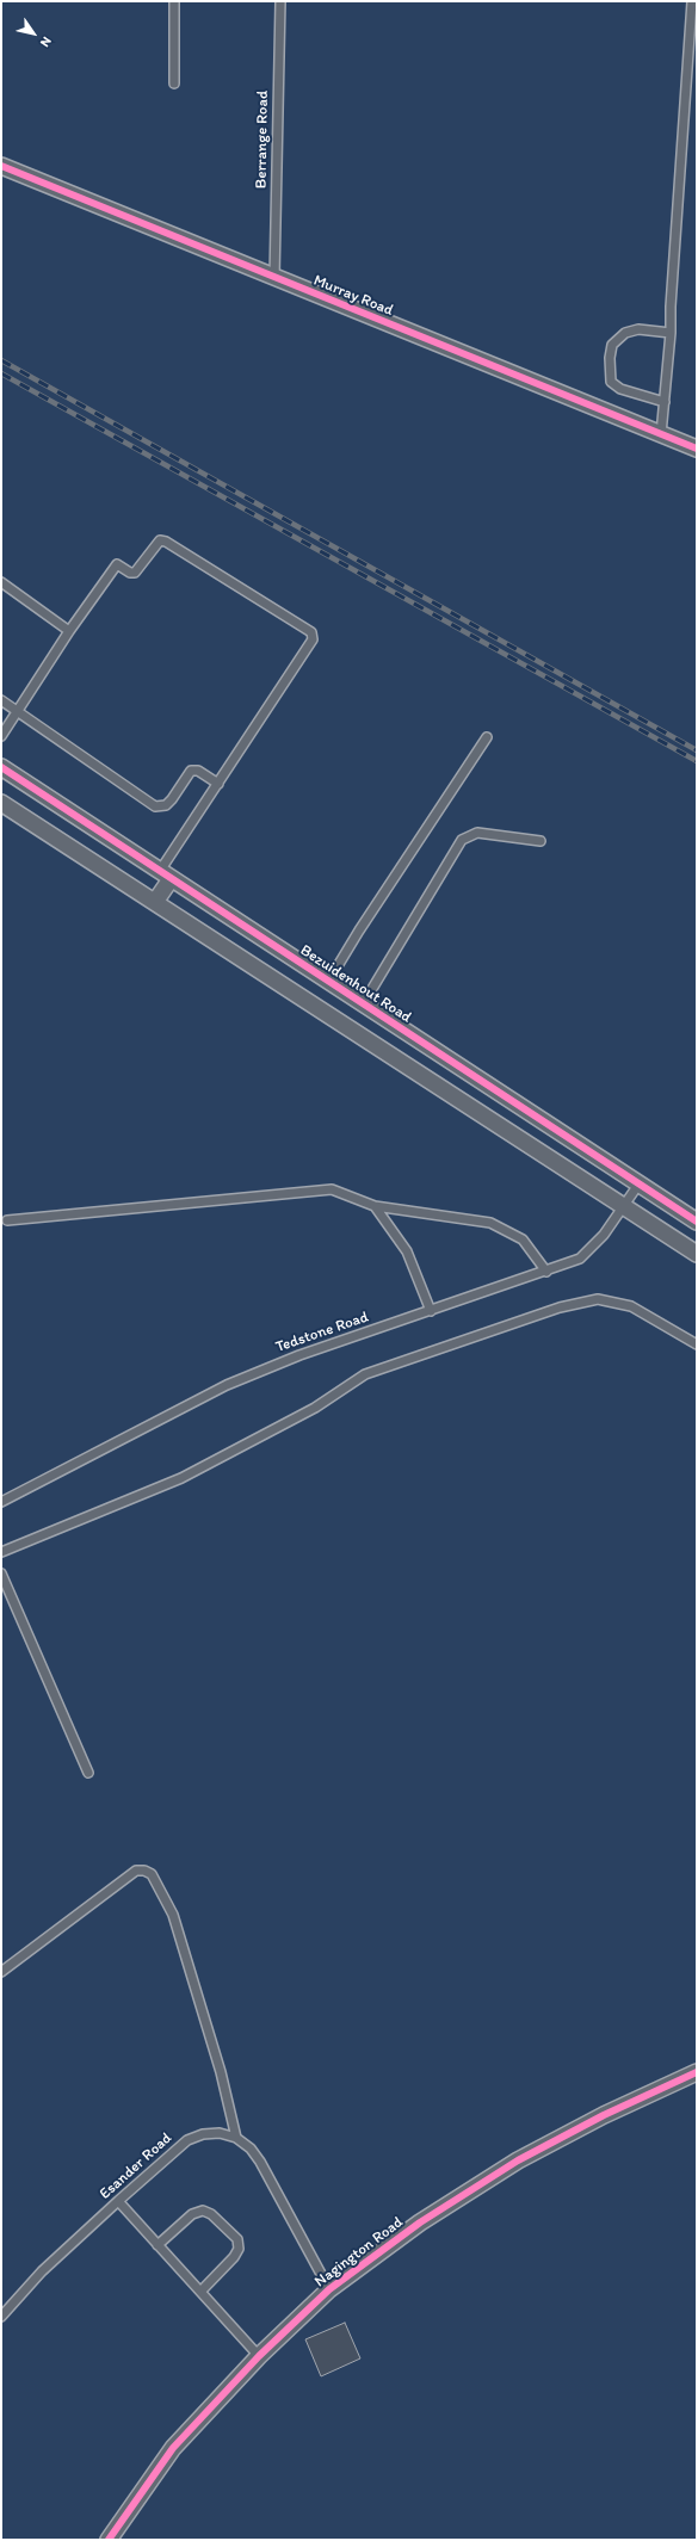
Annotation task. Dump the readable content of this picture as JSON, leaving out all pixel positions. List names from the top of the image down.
{
  "streets": {
    "street": ["Murray Road", "Bezuidenhout Road", "Nagington Road"],
    "lane": ["Berrange Road", "Tedstone Road", "Esander Road"]
  },
  "crossings": [
    ["Berrange Road", "Murray Road"],
    ["Bezuidenhout Road", "Tedstone Road"]
  ],
  "north": "bottom right"
}
